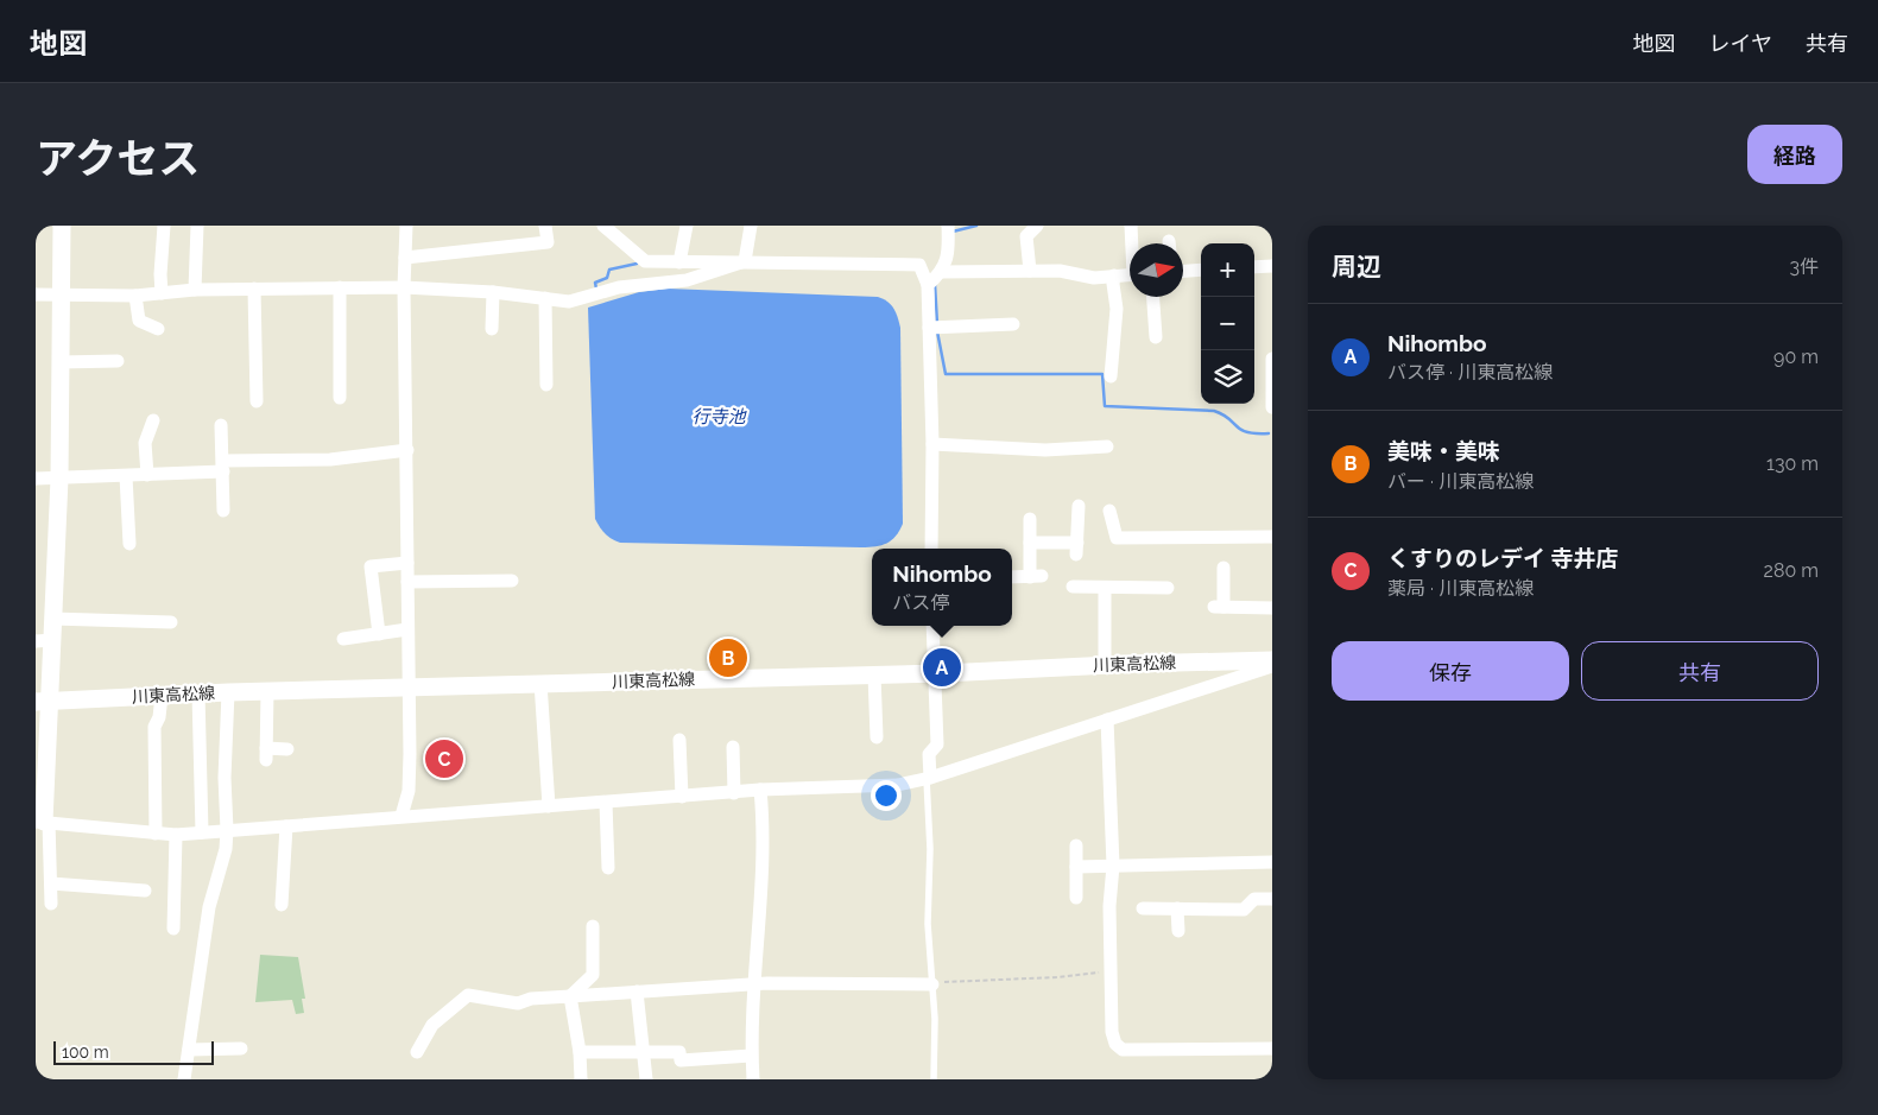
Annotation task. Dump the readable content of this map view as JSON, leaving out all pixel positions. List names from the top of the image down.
{
  "streets": {
    "main road": ["川東高松線"]
  },
  "water": ["行寺池"],
  "scale_bar": "100 m",
  "north": "right",
  "page": {
    "header": "地図",
    "nav": ["地図", "レイヤ", "共有"],
    "title": "アクセス",
    "buttons": [
      "経路",
      ["保存", "共有"]
    ],
    "heading": ["周辺", "3件"],
    "map_buttons": ["+", "−"],
    "list": [
      {
        "mark": "A",
        "name": "Nihombo",
        "note": "バス停 · 川東高松線",
        "value": "90 m"
      },
      {
        "mark": "B",
        "name": "美味・美味",
        "note": "バー · 川東高松線",
        "value": "130 m"
      },
      {
        "mark": "C",
        "name": "くすりのレデイ 寺井店",
        "note": "薬局 · 川東高松線",
        "value": "280 m"
      }
    ],
    "popup": ["Nihombo", "バス停"],
    "pins": ["B", "A", "C"],
    "scale": "100 m"
  }
}
